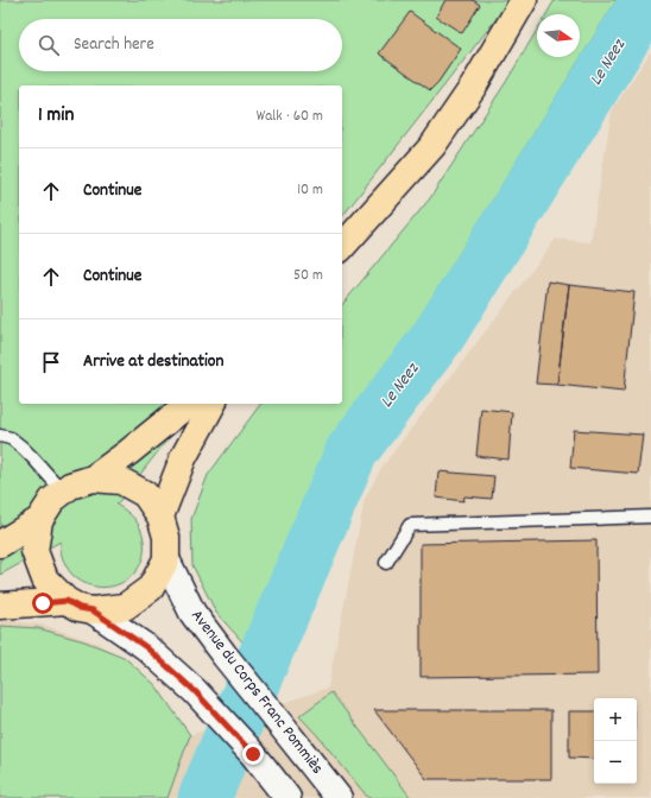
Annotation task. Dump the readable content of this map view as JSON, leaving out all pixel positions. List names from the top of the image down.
{
  "streets": {
    "main road": ["Avenue du Corps Franc Pommiès"]
  },
  "water": ["Le Neez"],
  "north": "right",
  "page": {
    "search": "Search here",
    "heading": ["1 min", "Walk · 60 m"],
    "list": [
      ["Continue", "10 m"],
      ["Continue", "50 m"],
      "Arrive at destination"
    ],
    "map_buttons": ["+", "−"]
  }
}
